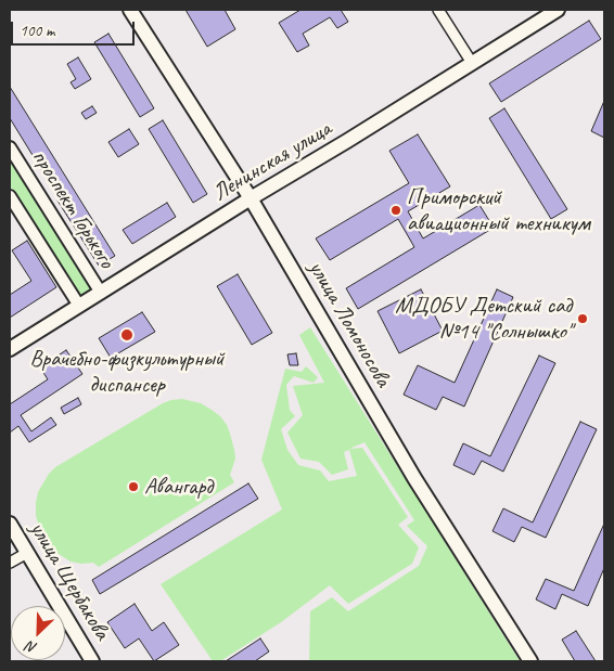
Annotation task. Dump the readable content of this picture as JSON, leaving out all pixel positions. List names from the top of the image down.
{
  "streets": {
    "main road": ["Ленинская улица", "улица Ломоносова", "улица Щербакова"],
    "street": ["проспект Горького"]
  },
  "crossings": [
    ["Ленинская улица", "проспект Горького"],
    ["Ленинская улица", "улица Ломоносова"]
  ],
  "places": [
    "Приморский авиационный техникум",
    "МДОБУ Детский сад №14 \"Солнышко\"",
    "Врачебно-физкультурный диспансер",
    "Авангард"
  ],
  "scale_bar": "100 m",
  "north": "bottom left"
}
